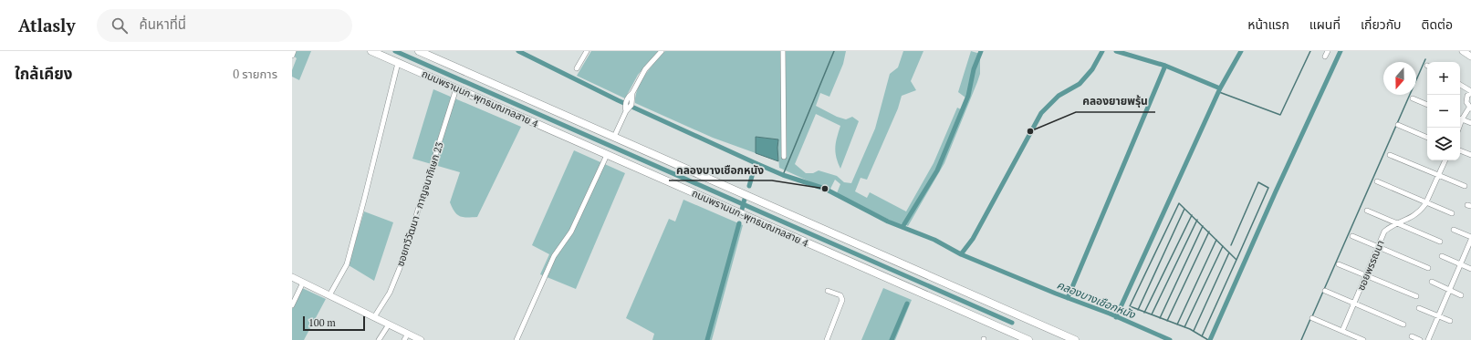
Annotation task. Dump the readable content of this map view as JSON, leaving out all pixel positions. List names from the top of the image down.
{
  "streets": {
    "main road": ["ถนนพรานนก-พุทธมณฑลสาย 4"],
    "street": ["ซอยทวีวัฒนา - กาญจนาภิเษก 23", "ซอยพรรณนา"]
  },
  "crossings": [
    ["ถนนพรานนก-พุทธมณฑลสาย 4", "ซอยทวีวัฒนา - กาญจนาภิเษก 23"]
  ],
  "water": ["คลองบางเชือกหนัง"],
  "places": ["คลองยายพรุ้น", "คลองบางเชือกหนัง"],
  "scale_bar": "100 m",
  "north": "bottom",
  "page": {
    "header": "Atlasly",
    "search": "ค้นหาที่นี่",
    "nav": [
      "หน้าแรก",
      "แผนที่",
      "เกี่ยวกับ",
      "ติดต่อ"
    ],
    "heading": ["ใกล้เคียง", "0 รายการ"],
    "map_buttons": ["+", "−"],
    "scale": "100 m"
  }
}
